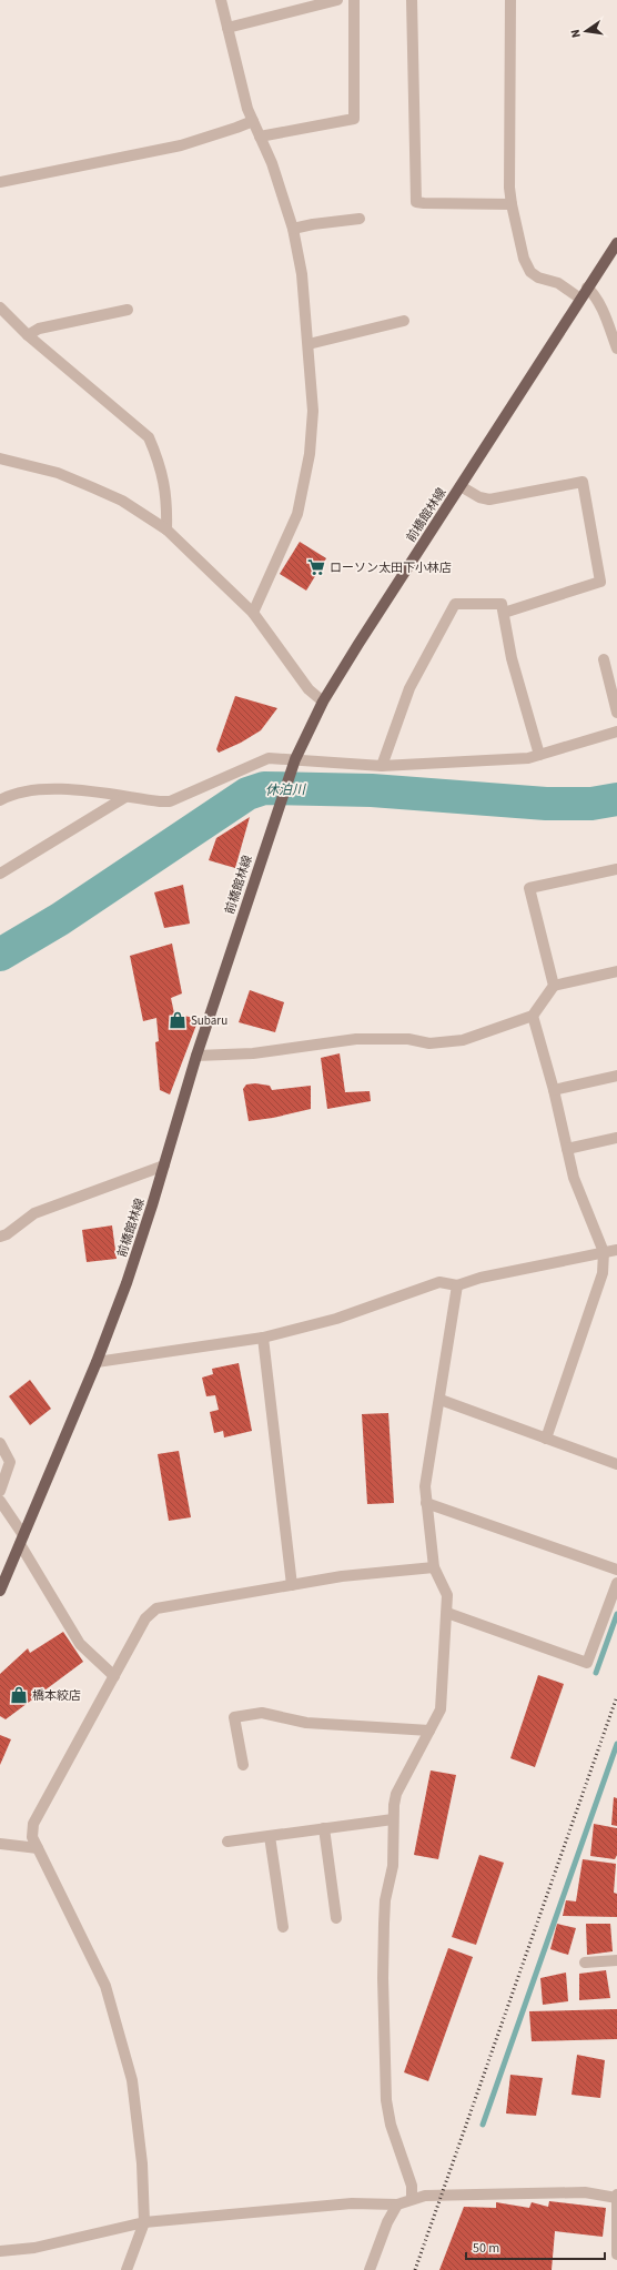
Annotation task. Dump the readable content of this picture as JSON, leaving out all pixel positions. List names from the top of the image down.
{
  "streets": {
    "main road": ["前橋館林線"]
  },
  "water": ["休泊川"],
  "places": {
    "supermarket": ["ローソン太田下小林店"],
    "shop": ["Subaru", "橋本絞店"]
  },
  "scale_bar": "50 m",
  "north": "left"
}
